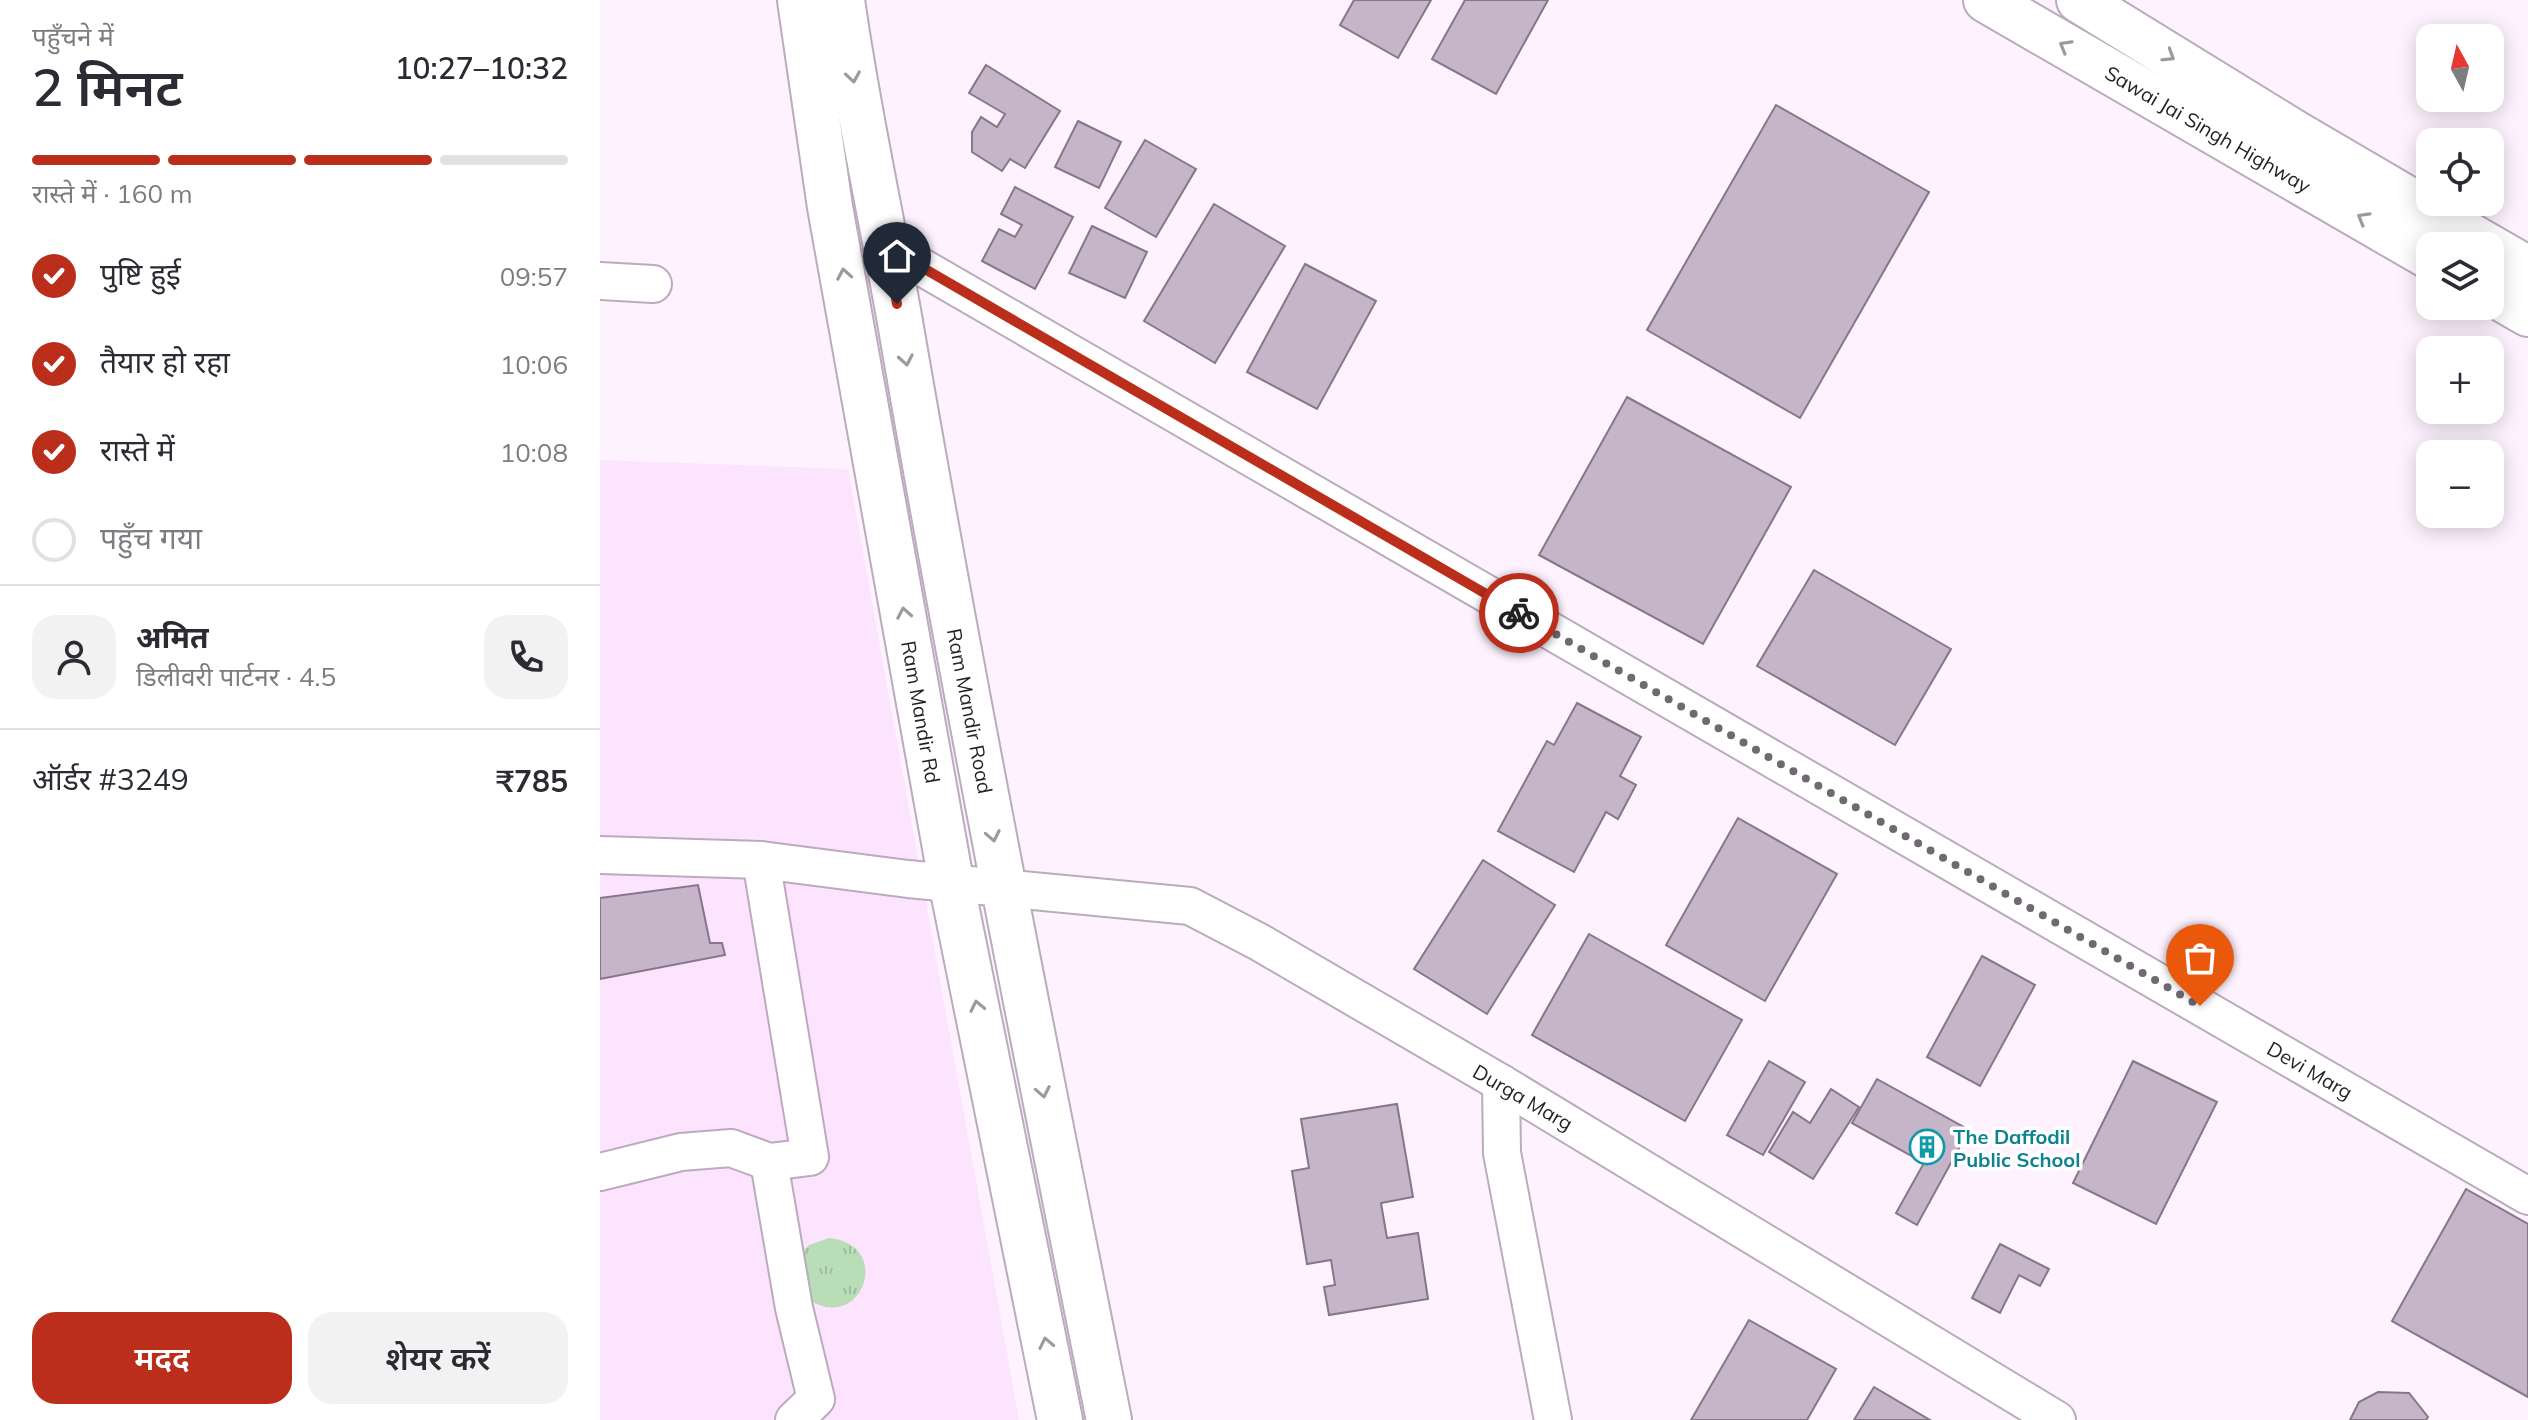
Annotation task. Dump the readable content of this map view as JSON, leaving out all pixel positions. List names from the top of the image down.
{
  "streets": {
    "main road": ["Sawai Jai Singh Highway", "Ram Mandir Road", "Ram Mandir Rd"],
    "street": ["Devi Marg", "Durga Marg"]
  },
  "crossings": [
    ["Ram Mandir Road", "Devi Marg"],
    ["Ram Mandir Road", "Durga Marg"],
    ["Ram Mandir Rd", "Durga Marg"]
  ],
  "one_way": ["Ram Mandir Road", "Ram Mandir Rd"],
  "places": {
    "building": ["The Daffodil Public School"]
  },
  "north": "top",
  "page": {
    "heading": ["2 मिनट", "पहुँचने में", "10:27–10:32"],
    "panel": [
      "अमित",
      "डिलीवरी पार्टनर · 4.5",
      "ऑर्डर #3249",
      "₹785"
    ],
    "map_buttons": ["+", "−"],
    "bar": "रास्ते में · 160 m",
    "list": [
      ["पुष्टि हुई", "09:57"],
      ["तैयार हो रहा", "10:06"],
      ["रास्ते में", "10:08"],
      "पहुँच गया"
    ],
    "buttons": ["मदद", "शेयर करें"]
  }
}
